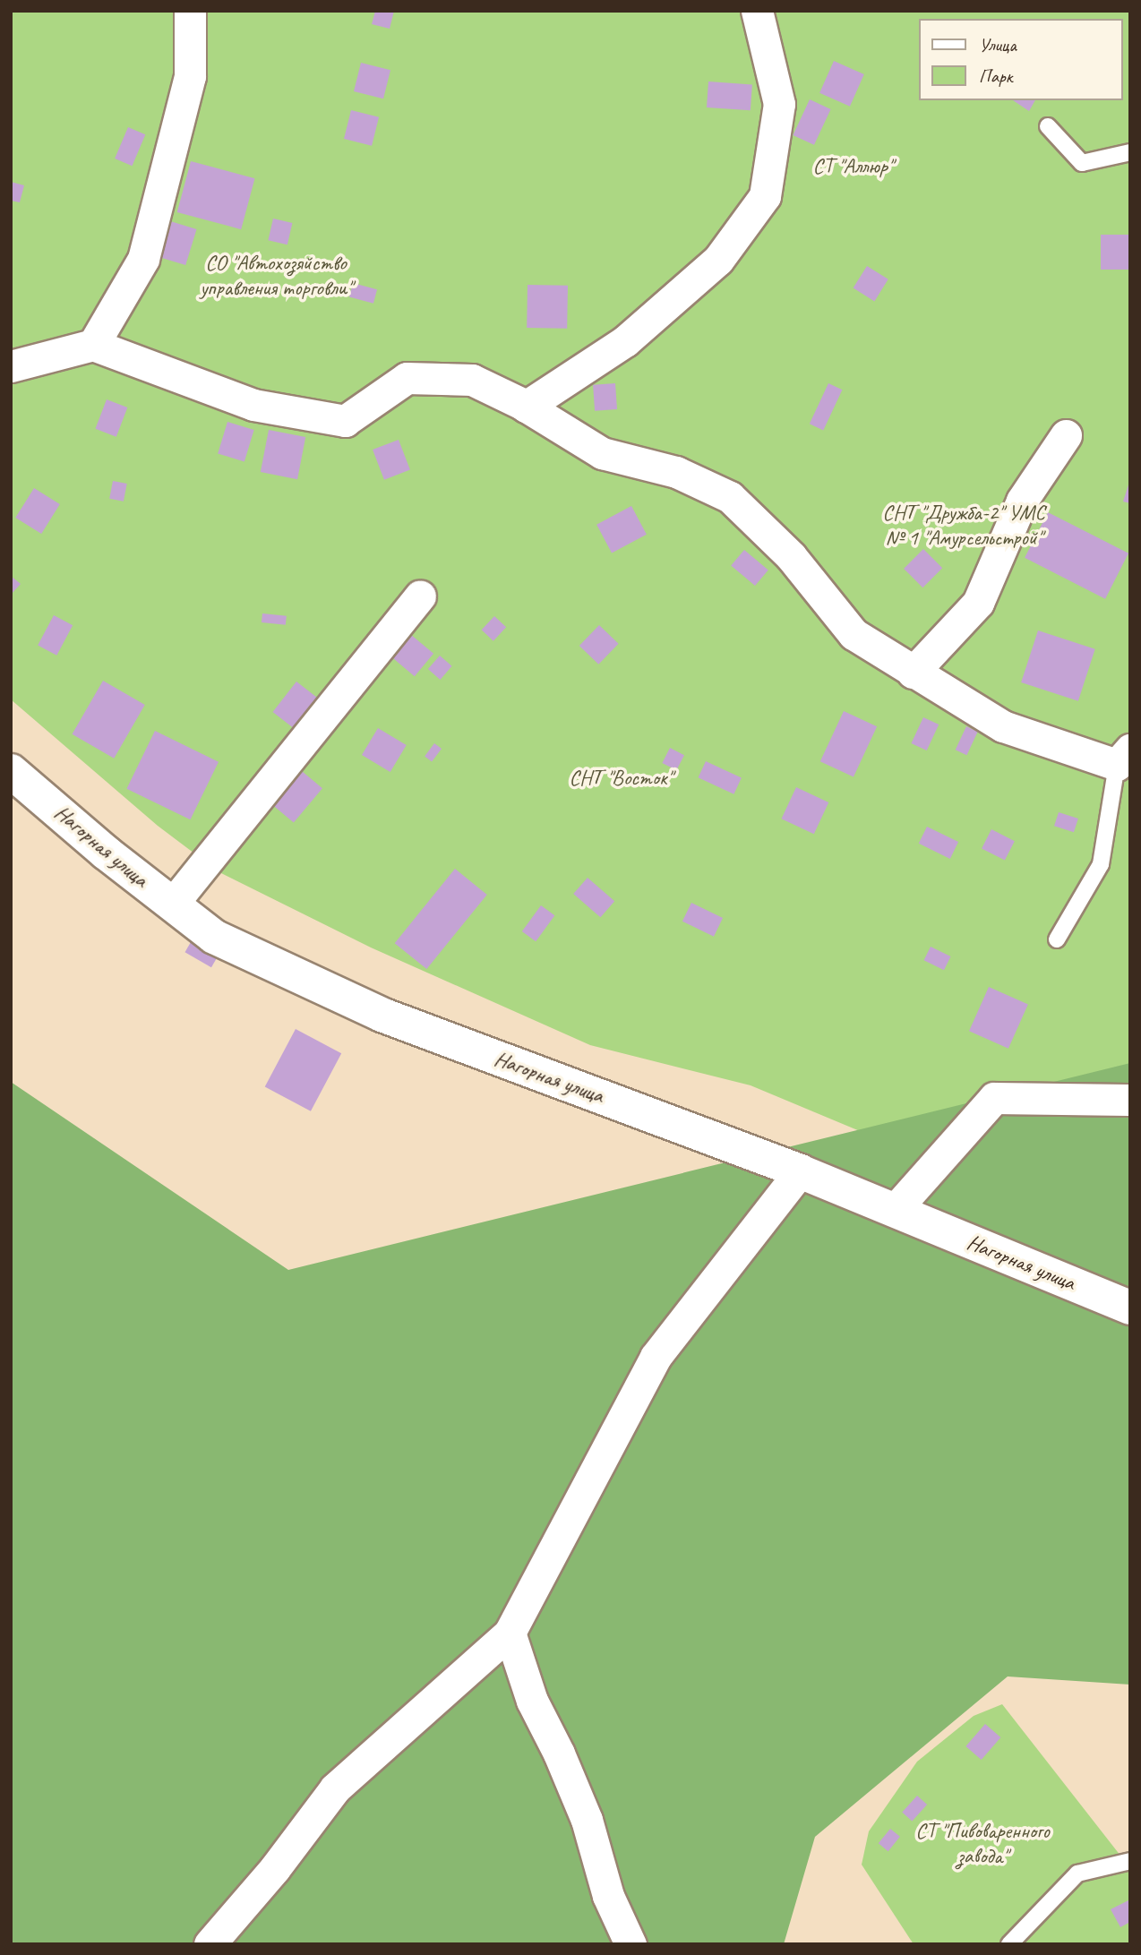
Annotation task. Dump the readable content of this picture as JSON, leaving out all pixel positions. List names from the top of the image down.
{
  "streets": {
    "street": ["Нагорная улица"]
  },
  "parks": [
    "СТ \"Аллюр\"",
    "СО \"Автохозяйство управления торговли\"",
    "СНТ \"Дружба-2\" УМС № 1 \"Амурсельстрой\"",
    "СНТ \"Восток\"",
    "СТ \"Пивоваренного завода\""
  ],
  "legend": ["Улица", "Парк"]
}
